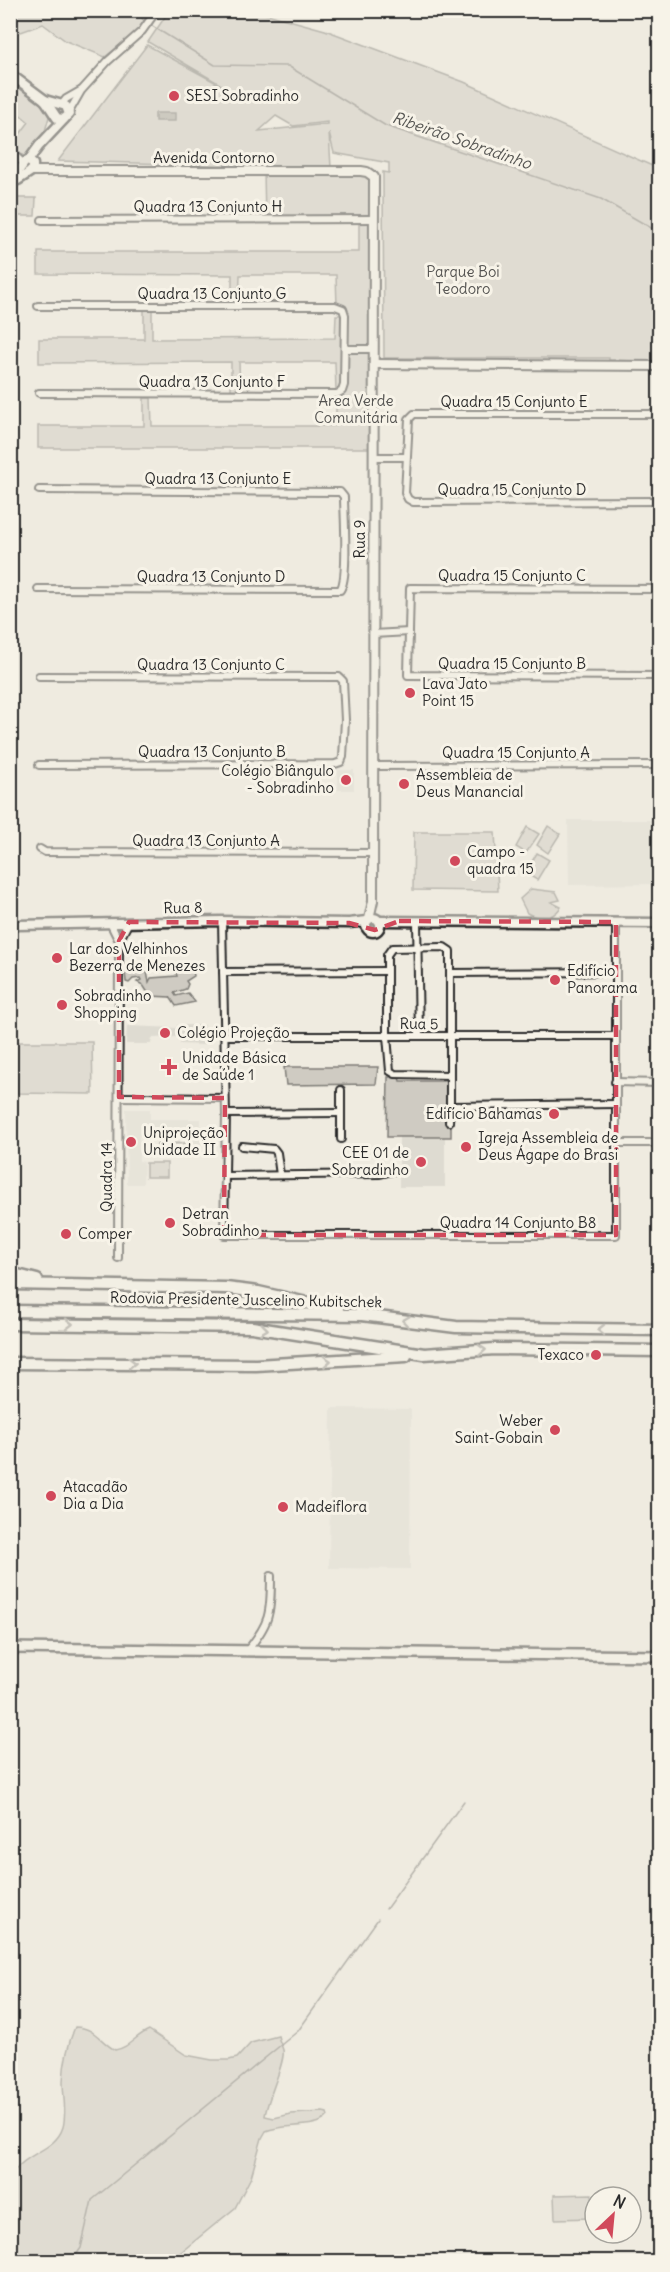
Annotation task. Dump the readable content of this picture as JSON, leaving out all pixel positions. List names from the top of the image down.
{
  "streets": {
    "highway": ["Rodovia Presidente Juscelino Kubitschek"],
    "main road": ["Rua 8"],
    "street": [
      "Avenida Contorno",
      "Quadra 13 Conjunto H",
      "Quadra 13 Conjunto G",
      "Quadra 13 Conjunto F",
      "Quadra 15 Conjunto E",
      "Quadra 13 Conjunto E",
      "Quadra 15 Conjunto D",
      "Rua 9",
      "Quadra 15 Conjunto C",
      "Quadra 13 Conjunto D",
      "Quadra 15 Conjunto B",
      "Quadra 13 Conjunto C",
      "Quadra 13 Conjunto B",
      "Quadra 15 Conjunto A",
      "Quadra 13 Conjunto A",
      "Rua 5",
      "Quadra 14",
      "Quadra 14 Conjunto B8"
    ]
  },
  "crossings": [
    ["Avenida Contorno", "Rua 9"],
    ["Quadra 13 Conjunto H", "Rua 9"],
    ["Quadra 13 Conjunto G", "Quadra 13 Conjunto F"],
    ["Quadra 15 Conjunto E", "Quadra 15 Conjunto D"],
    ["Quadra 13 Conjunto E", "Quadra 13 Conjunto D"],
    ["Rua 9", "Quadra 15 Conjunto A"],
    ["Rua 9", "Quadra 13 Conjunto A"],
    ["Rua 9", "Rua 8"],
    ["Quadra 15 Conjunto C", "Quadra 15 Conjunto B"],
    ["Quadra 13 Conjunto C", "Quadra 13 Conjunto B"]
  ],
  "water": ["Ribeirão Sobradinho"],
  "parks": ["Parque Boi Teodoro", "Area Verde Comunitária"],
  "places": {
    "other": [
      "SESI Sobradinho",
      "Lava Jato Point 15",
      "Colégio Biângulo - Sobradinho",
      "Assembleia de Deus Manancial",
      "Campo - quadra 15",
      "Lar dos Velhinhos Bezerra de Menezes",
      "Edifício Panorama",
      "Sobradinho Shopping",
      "Colégio Projeção",
      "Edifício Bahamas",
      "Uniprojeção Unidade II",
      "Igreja Assembleia de Deus Ágape do Brasi",
      "CEE 01 de Sobradinho",
      "Detran Sobradinho",
      "Comper",
      "Texaco",
      "Weber Saint-Gobain",
      "Atacadão Dia a Dia",
      "Madeiflora"
    ],
    "health": ["Unidade Básica de Saúde 1"]
  },
  "north": "top right"
}
